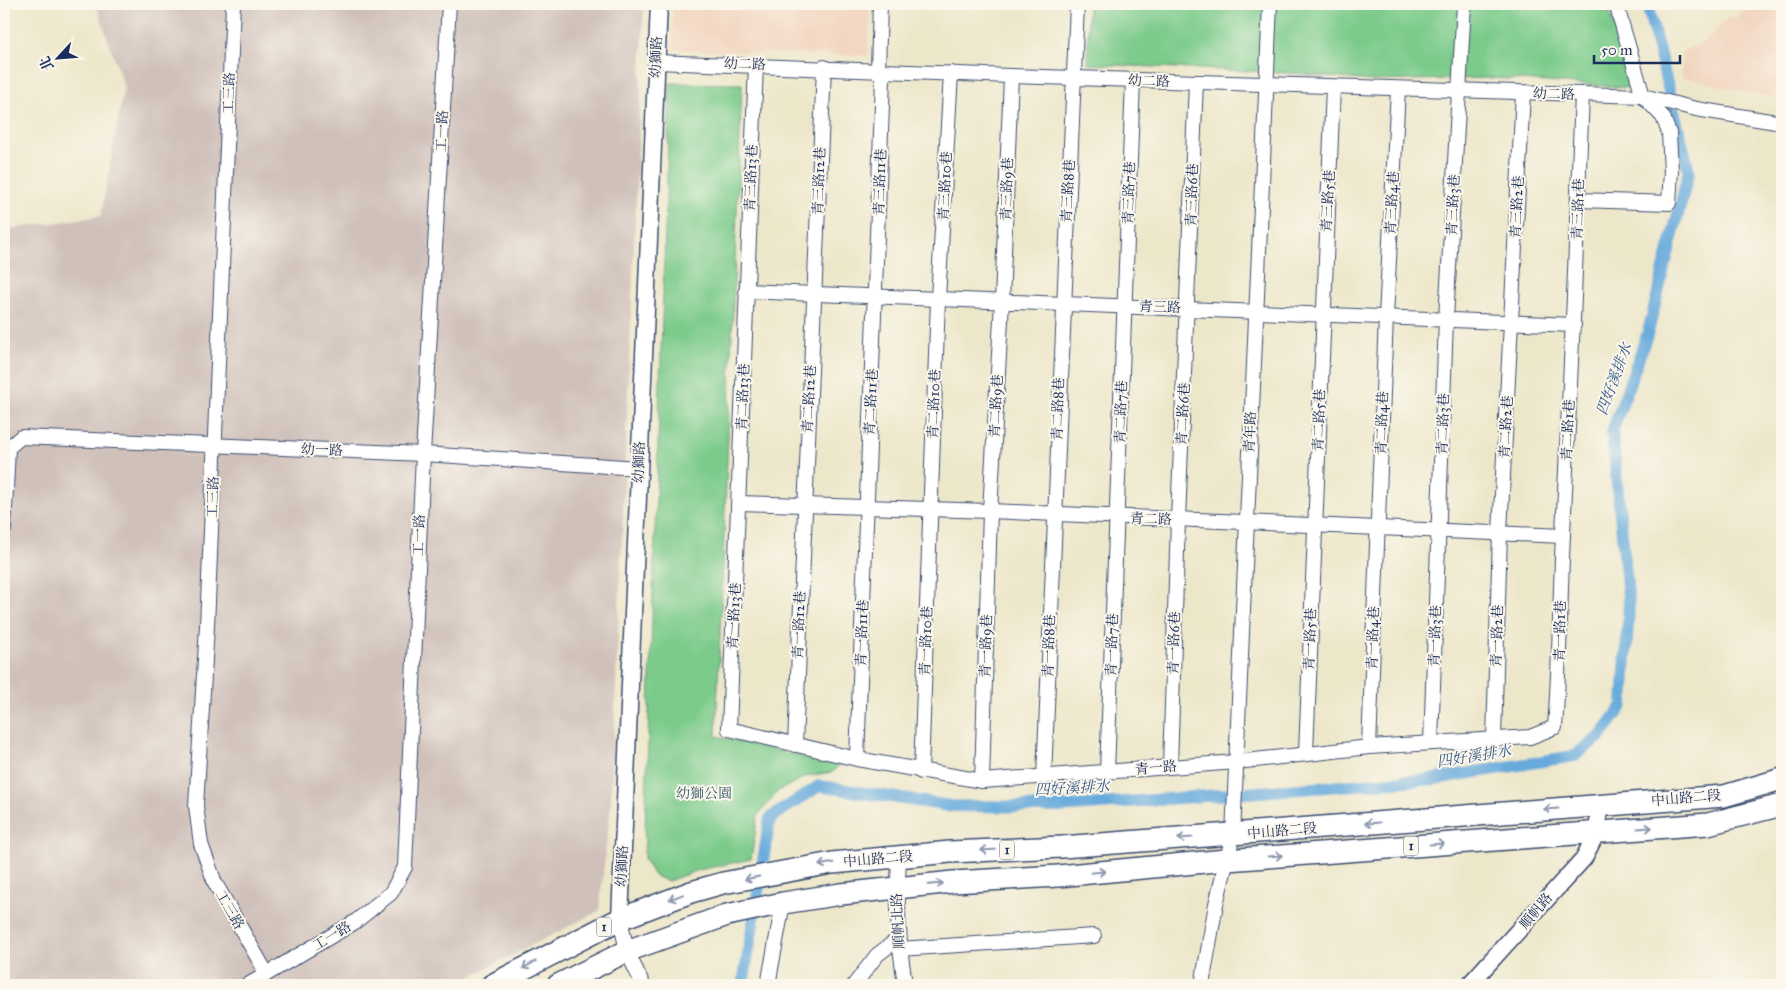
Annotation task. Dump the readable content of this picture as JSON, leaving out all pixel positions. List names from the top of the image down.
{
  "streets": {
    "main road": ["中山路二段", "1"],
    "street": [
      "幼獅路",
      "幼二路",
      "工三路",
      "工一路",
      "青三路13巷",
      "青三路12巷",
      "青三路11巷",
      "青三路10巷",
      "青三路9巷",
      "青三路8巷",
      "青三路7巷",
      "青三路6巷",
      "青三路5巷",
      "青三路4巷",
      "青三路3巷",
      "青三路2巷",
      "青三路1巷",
      "青三路",
      "青二路13巷",
      "青二路12巷",
      "青二路11巷",
      "青二路10巷",
      "青二路9巷",
      "青二路8巷",
      "青二路7巷",
      "青二路6巷",
      "青二路5巷",
      "青二路4巷",
      "青二路3巷",
      "青二路2巷",
      "青二路1巷",
      "青年路",
      "幼一路",
      "青二路",
      "青一路13巷",
      "青一路12巷",
      "青一路1巷",
      "青一路11巷",
      "青一路3巷",
      "青一路2巷",
      "青一路4巷",
      "青一路5巷",
      "青一路10巷",
      "青一路6巷",
      "青一路7巷",
      "青一路9巷",
      "青一路8巷",
      "青一路",
      "順帆路",
      "順帆北路"
    ]
  },
  "crossings": [
    ["幼獅路", "幼二路"],
    ["幼獅路", "幼一路"],
    ["幼獅路", "中山路二段"],
    ["幼獅路", "1"],
    ["幼二路", "青三路13巷"],
    ["幼二路", "青三路12巷"],
    ["幼二路", "青三路11巷"],
    ["幼二路", "青三路10巷"],
    ["幼二路", "青三路9巷"],
    ["幼二路", "青三路8巷"],
    ["幼二路", "青三路7巷"],
    ["幼二路", "青三路6巷"],
    ["幼二路", "青三路5巷"],
    ["幼二路", "青三路4巷"],
    ["幼二路", "青三路3巷"],
    ["幼二路", "青三路2巷"],
    ["幼二路", "青三路1巷"],
    ["幼二路", "青年路"],
    ["工三路", "工一路"],
    ["工三路", "幼一路"],
    ["工一路", "幼一路"],
    ["青三路13巷", "青三路"],
    ["青三路13巷", "青二路13巷"],
    ["青三路12巷", "青三路"],
    ["青三路12巷", "青二路12巷"],
    ["青三路11巷", "青三路"],
    ["青三路11巷", "青二路11巷"],
    ["青三路10巷", "青三路"],
    ["青三路10巷", "青二路10巷"],
    ["青三路9巷", "青三路"],
    ["青三路9巷", "青二路9巷"],
    ["青三路8巷", "青三路"],
    ["青三路8巷", "青二路8巷"],
    ["青三路7巷", "青三路"],
    ["青三路7巷", "青二路7巷"],
    ["青三路6巷", "青三路"],
    ["青三路6巷", "青二路6巷"],
    ["青三路5巷", "青三路"],
    ["青三路5巷", "青二路5巷"],
    ["青三路4巷", "青三路"],
    ["青三路4巷", "青二路4巷"],
    ["青三路3巷", "青三路"],
    ["青三路3巷", "青二路3巷"],
    ["青三路2巷", "青三路"],
    ["青三路2巷", "青二路2巷"],
    ["青三路1巷", "青三路"],
    ["青三路1巷", "青二路1巷"],
    ["青三路", "青二路13巷"],
    ["青三路", "青二路12巷"],
    ["青三路", "青二路11巷"],
    ["青三路", "青二路10巷"],
    ["青三路", "青二路9巷"],
    ["青三路", "青二路8巷"],
    ["青三路", "青二路7巷"],
    ["青三路", "青二路6巷"],
    ["青三路", "青二路5巷"],
    ["青三路", "青二路4巷"],
    ["青三路", "青二路3巷"],
    ["青三路", "青二路2巷"],
    ["青三路", "青二路1巷"],
    ["青三路", "青年路"],
    ["青二路13巷", "青二路"],
    ["青二路13巷", "青一路13巷"],
    ["青二路12巷", "青二路"],
    ["青二路12巷", "青一路12巷"],
    ["青二路11巷", "青二路"],
    ["青二路11巷", "青一路11巷"],
    ["青二路10巷", "青二路"],
    ["青二路10巷", "青一路10巷"],
    ["青二路9巷", "青二路"],
    ["青二路9巷", "青一路9巷"],
    ["青二路8巷", "青二路"],
    ["青二路8巷", "青一路8巷"],
    ["青二路7巷", "青二路"],
    ["青二路7巷", "青一路7巷"],
    ["青二路6巷", "青二路"],
    ["青二路6巷", "青一路6巷"],
    ["青二路5巷", "青二路"],
    ["青二路5巷", "青一路5巷"],
    ["青二路4巷", "青二路"],
    ["青二路4巷", "青一路4巷"],
    ["青二路3巷", "青二路"],
    ["青二路3巷", "青一路3巷"],
    ["青二路2巷", "青二路"],
    ["青二路2巷", "青一路2巷"],
    ["青二路1巷", "青二路"],
    ["青二路1巷", "青一路1巷"],
    ["青年路", "青二路"],
    ["青年路", "青一路"],
    ["青年路", "中山路二段"],
    ["青二路", "青一路13巷"],
    ["青二路", "青一路12巷"],
    ["青二路", "青一路1巷"],
    ["青二路", "青一路11巷"],
    ["青二路", "青一路3巷"],
    ["青二路", "青一路2巷"],
    ["青二路", "青一路4巷"],
    ["青二路", "青一路5巷"],
    ["青二路", "青一路10巷"],
    ["青二路", "青一路6巷"],
    ["青二路", "青一路7巷"],
    ["青二路", "青一路9巷"],
    ["青二路", "青一路8巷"],
    ["青一路13巷", "青一路"],
    ["青一路12巷", "青一路"],
    ["青一路1巷", "青一路"],
    ["青一路11巷", "青一路"],
    ["青一路3巷", "青一路"],
    ["青一路2巷", "青一路"],
    ["青一路4巷", "青一路"],
    ["青一路5巷", "青一路"],
    ["青一路10巷", "青一路"],
    ["青一路6巷", "青一路"],
    ["青一路7巷", "青一路"],
    ["青一路9巷", "青一路"],
    ["青一路8巷", "青一路"],
    ["中山路二段", "1"],
    ["中山路二段", "順帆路"],
    ["中山路二段", "順帆北路"]
  ],
  "water": ["四好溪排水"],
  "parks": ["幼獅公園"],
  "scale_bar": "50 m",
  "north": "bottom left"
}
